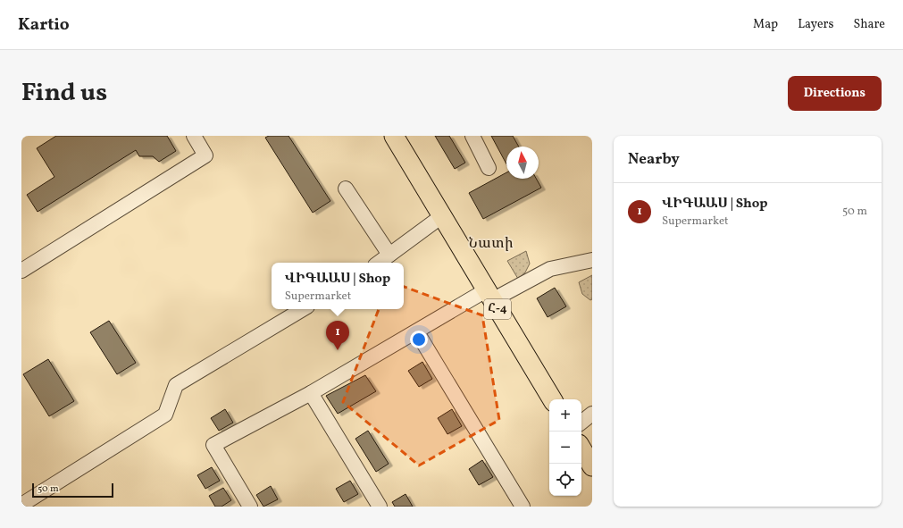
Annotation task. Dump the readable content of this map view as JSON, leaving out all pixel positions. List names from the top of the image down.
{
  "streets": {
    "main road": ["Հ-4"]
  },
  "districts": ["Նատի"],
  "scale_bar": "50 m",
  "north": "top",
  "page": {
    "header": "Kartio",
    "nav": ["Map", "Layers", "Share"],
    "title": "Find us",
    "buttons": "Directions",
    "heading": "Nearby",
    "list": [
      {
        "mark": "1",
        "name": "ՎԻԳԱԱՍ | Shop",
        "note": "Supermarket",
        "value": "50 m"
      }
    ],
    "popup": ["ՎԻԳԱԱՍ | Shop", "Supermarket"],
    "pins": "1",
    "map_buttons": ["+", "−"],
    "scale": "50 m"
  }
}
